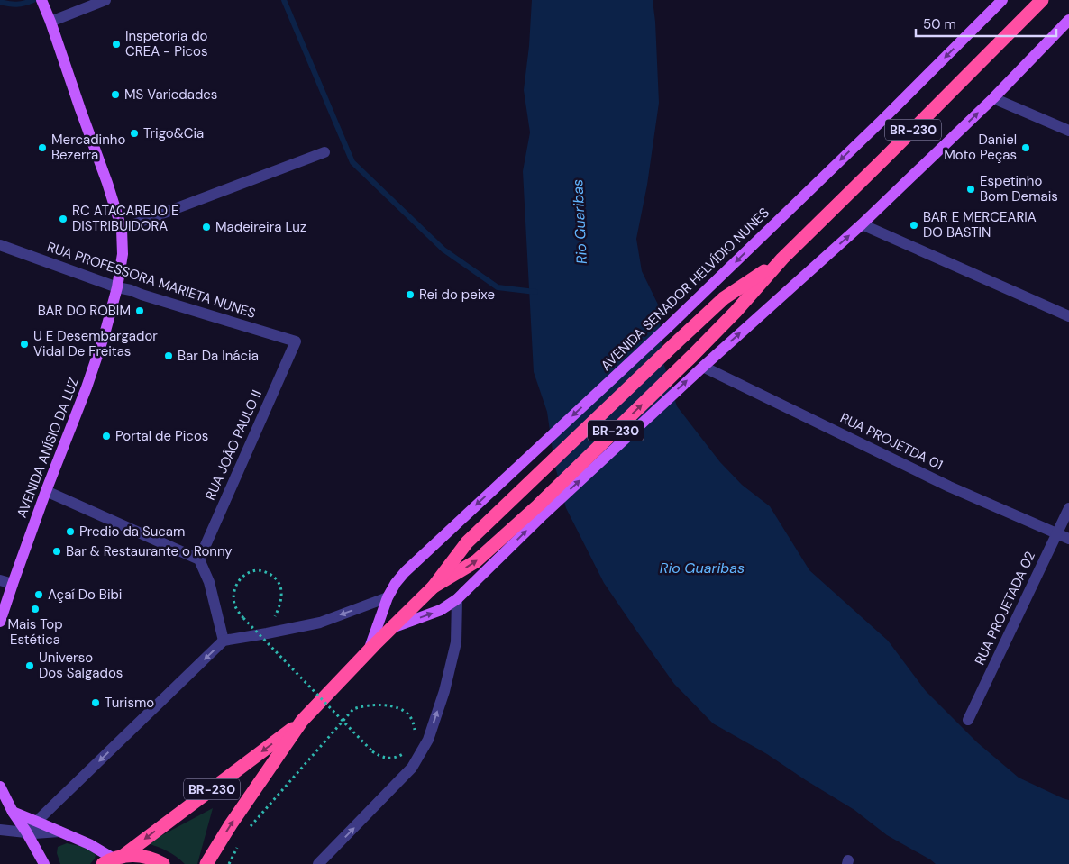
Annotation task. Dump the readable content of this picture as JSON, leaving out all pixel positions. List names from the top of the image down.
{
  "streets": {
    "highway": ["BR-230"],
    "main road": ["AVENIDA SENADOR HELVÍDIO NUNES", "AVENIDA ANÍSIO DA LUZ"],
    "street": [
      "RUA PROFESSORA MARIETA NUNES",
      "RUA PROJETDA 01",
      "RUA JOÃO PAULO II",
      "RUA PROJETADA 02"
    ]
  },
  "crossings": [
    ["BR-230", "AVENIDA SENADOR HELVÍDIO NUNES"],
    ["RUA PROFESSORA MARIETA NUNES", "RUA JOÃO PAULO II"],
    ["RUA PROFESSORA MARIETA NUNES", "AVENIDA ANÍSIO DA LUZ"],
    ["RUA PROJETDA 01", "RUA PROJETADA 02"]
  ],
  "water": ["Rio Guaribas"],
  "places": [
    "Inspetoria do CREA - Picos",
    "MS Variedades",
    "Trigo&Cia",
    "Mercadinho Bezerra",
    "Daniel Moto Peças",
    "Espetinho Bom Demais",
    "RC ATACAREJO E DISTRIBUIDORA",
    "BAR E MERCEARIA DO BASTIN",
    "Madeireira Luz",
    "Rei do peixe",
    "BAR DO ROBIM",
    "U E Desembargador Vidal De Freitas",
    "Bar Da Inácia",
    "Portal de Picos",
    "Predio da Sucam",
    "Bar & Restaurante o Ronny",
    "Açaí Do Bibi",
    "Mais Top Estética",
    "Universo Dos Salgados",
    "Turismo"
  ],
  "scale_bar": "50 m"
}
